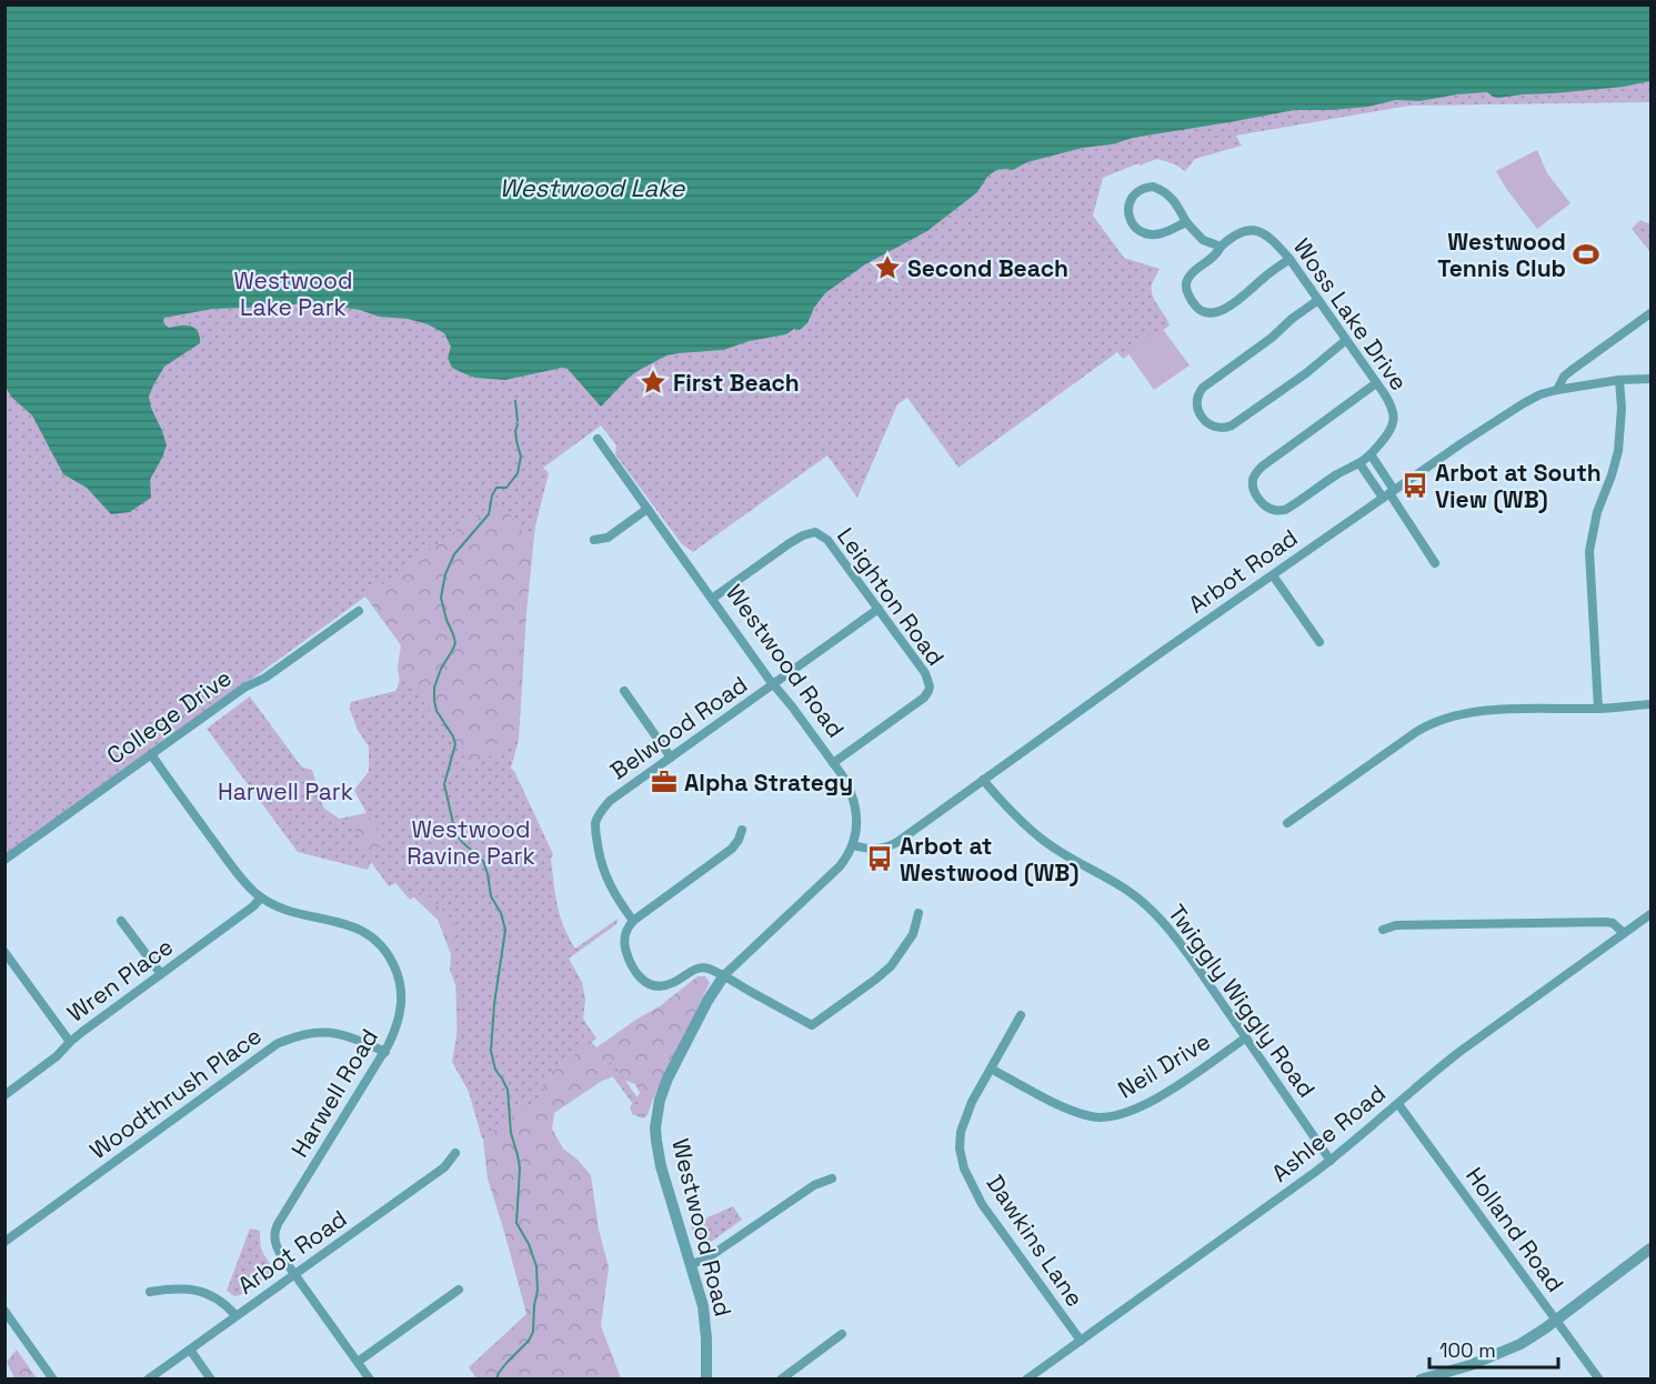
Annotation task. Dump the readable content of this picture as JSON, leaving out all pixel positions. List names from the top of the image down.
{
  "streets": {
    "street": [
      "Woss Lake Drive",
      "Arbot Road",
      "Leighton Road",
      "Westwood Road",
      "College Drive",
      "Belwood Road",
      "Wren Place",
      "Twiggly Wiggly Road",
      "Neil Drive",
      "Woodthrush Place",
      "Harwell Road",
      "Ashlee Road",
      "Holland Road",
      "Dawkins Lane"
    ]
  },
  "crossings": [
    ["Arbot Road", "Westwood Road"],
    ["Arbot Road", "Twiggly Wiggly Road"],
    ["Arbot Road", "Harwell Road"],
    ["Leighton Road", "Westwood Road"],
    ["Leighton Road", "Belwood Road"],
    ["Westwood Road", "Belwood Road"],
    ["College Drive", "Harwell Road"],
    ["Wren Place", "Harwell Road"],
    ["Twiggly Wiggly Road", "Neil Drive"],
    ["Twiggly Wiggly Road", "Ashlee Road"],
    ["Neil Drive", "Dawkins Lane"],
    ["Woodthrush Place", "Harwell Road"],
    ["Ashlee Road", "Holland Road"],
    ["Ashlee Road", "Dawkins Lane"]
  ],
  "water": ["Westwood Lake"],
  "parks": ["Westwood Lake Park", "Harwell Park", "Westwood Ravine Park"],
  "places": {
    "sports": ["Westwood Tennis Club"],
    "place": ["Second Beach", "First Beach"],
    "bus stop": ["Arbot at South View (WB)", "Arbot at Westwood (WB)"],
    "office": ["Alpha Strategy"]
  },
  "scale_bar": "100 m"
}
